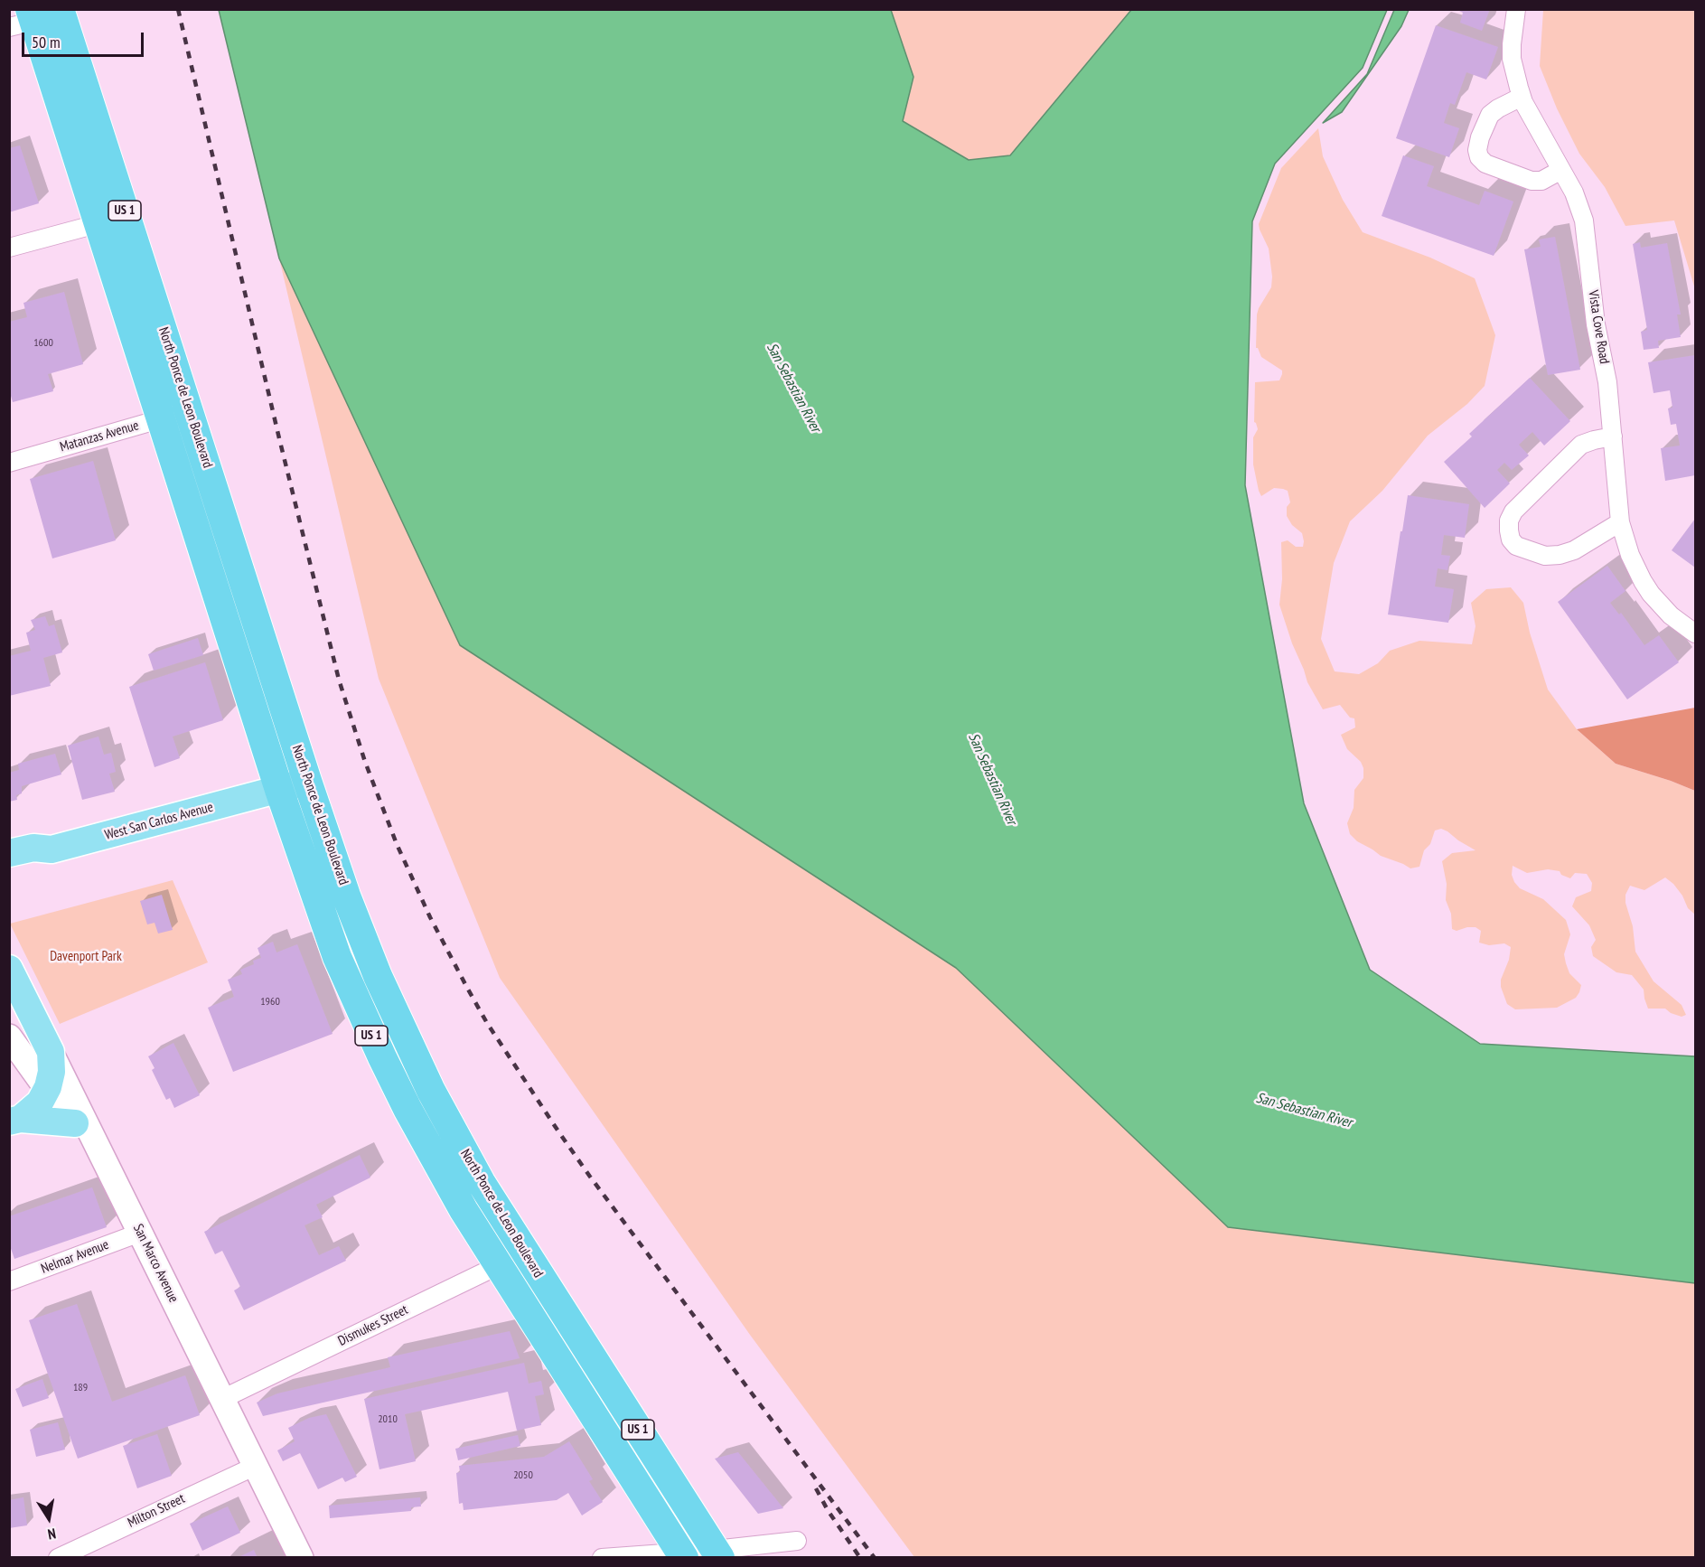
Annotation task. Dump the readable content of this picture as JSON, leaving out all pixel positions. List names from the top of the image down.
{
  "streets": {
    "highway": ["US 1", "North Ponce de Leon Boulevard"],
    "main road": ["West San Carlos Avenue", "San Marco Avenue"],
    "street": [
      "Vista Cove Road",
      "Matanzas Avenue",
      "Nelmar Avenue",
      "Dismukes Street",
      "Milton Street"
    ]
  },
  "crossings": [
    ["US 1", "Matanzas Avenue"],
    ["US 1", "West San Carlos Avenue"],
    ["US 1", "Dismukes Street"],
    ["North Ponce de Leon Boulevard", "Matanzas Avenue"],
    ["North Ponce de Leon Boulevard", "West San Carlos Avenue"],
    ["North Ponce de Leon Boulevard", "Dismukes Street"],
    ["Nelmar Avenue", "San Marco Avenue"],
    ["San Marco Avenue", "Dismukes Street"],
    ["San Marco Avenue", "Milton Street"]
  ],
  "water": ["San Sebastian River"],
  "parks": ["Davenport Park"],
  "house_numbers": [
    "1600",
    "1960",
    "189",
    "2010",
    "2050"
  ],
  "scale_bar": "50 m",
  "north": "bottom"
}
